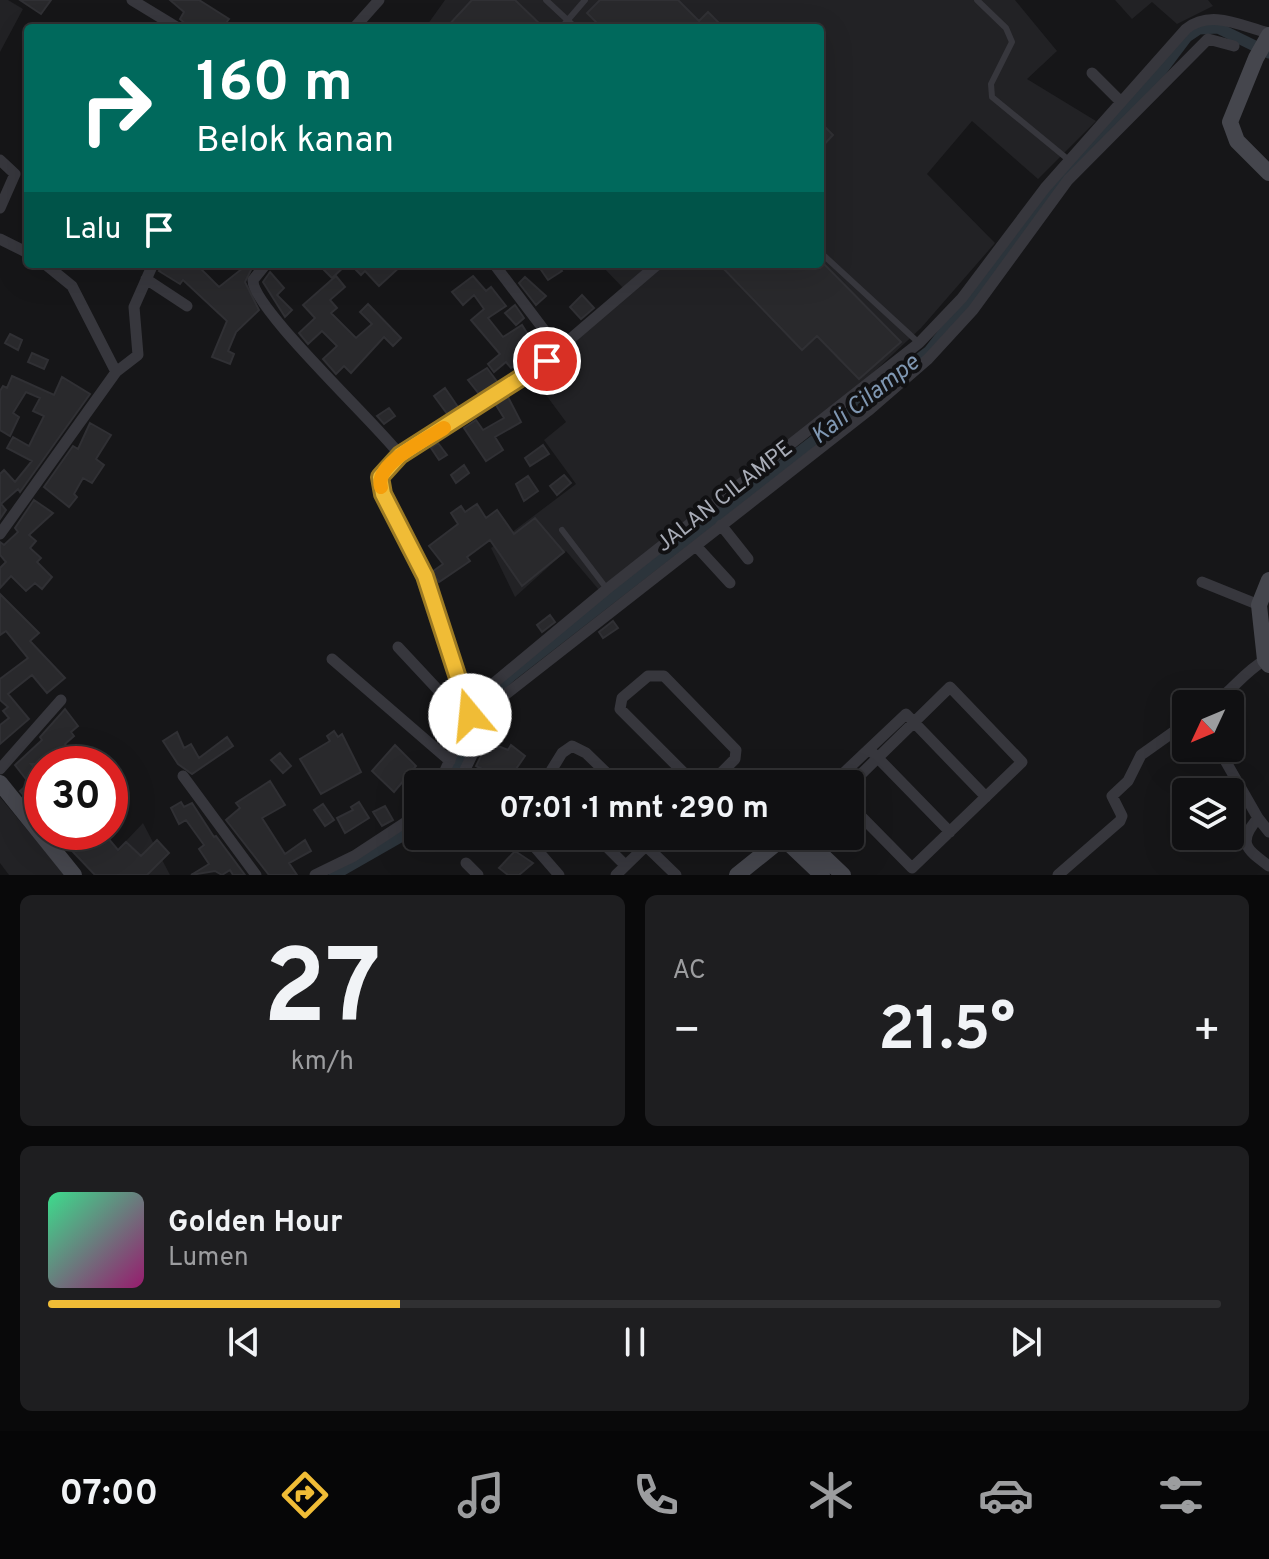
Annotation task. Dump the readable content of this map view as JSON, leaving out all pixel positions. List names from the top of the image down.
{
  "streets": {
    "street": ["JALAN CILAMPE"]
  },
  "water": ["Kali Cilampe"],
  "north": "bottom left",
  "page": {
    "turn": ["160 m", "Belok kanan"],
    "then": "Lalu",
    "limit": "30",
    "trip": "07:01 · 1 mnt · 290 m",
    "tile": [
      ["27", "km/h"],
      "AC"
    ],
    "heat": ["−", "21.5°", "+"],
    "song": ["Golden Hour", "Lumen"],
    "tabs": "07:00"
  }
}
